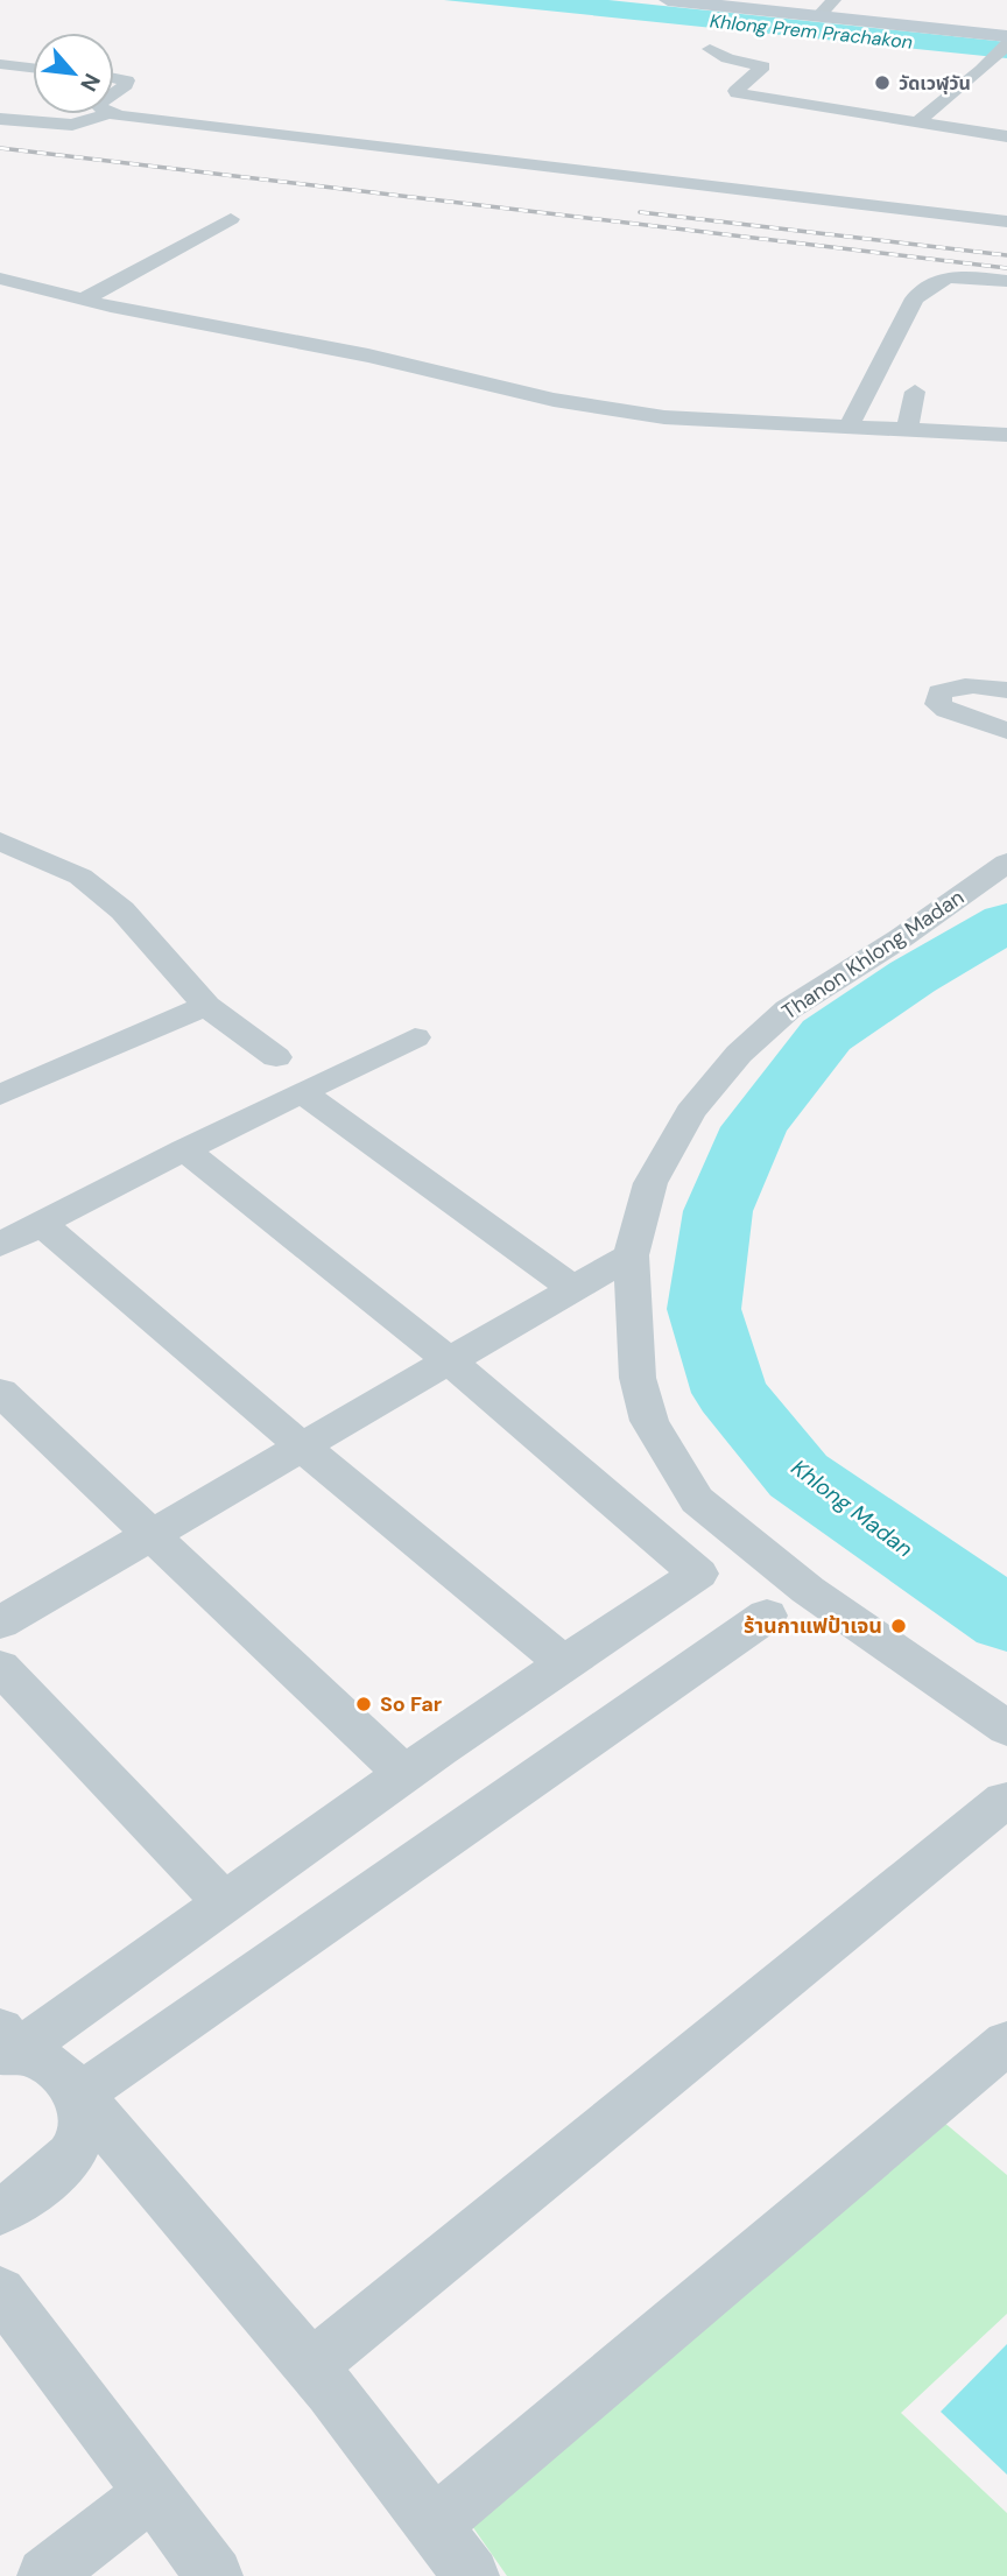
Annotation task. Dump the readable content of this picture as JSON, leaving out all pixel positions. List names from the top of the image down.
{
  "streets": {
    "street": ["Thanon Khlong Madan"]
  },
  "water": ["Khlong Prem Prachakon", "Khlong Madan"],
  "places": ["วัดเวฬุวัน", "ร้านกาแฟป้าเจน", "So Far"],
  "north": "bottom right"
}
